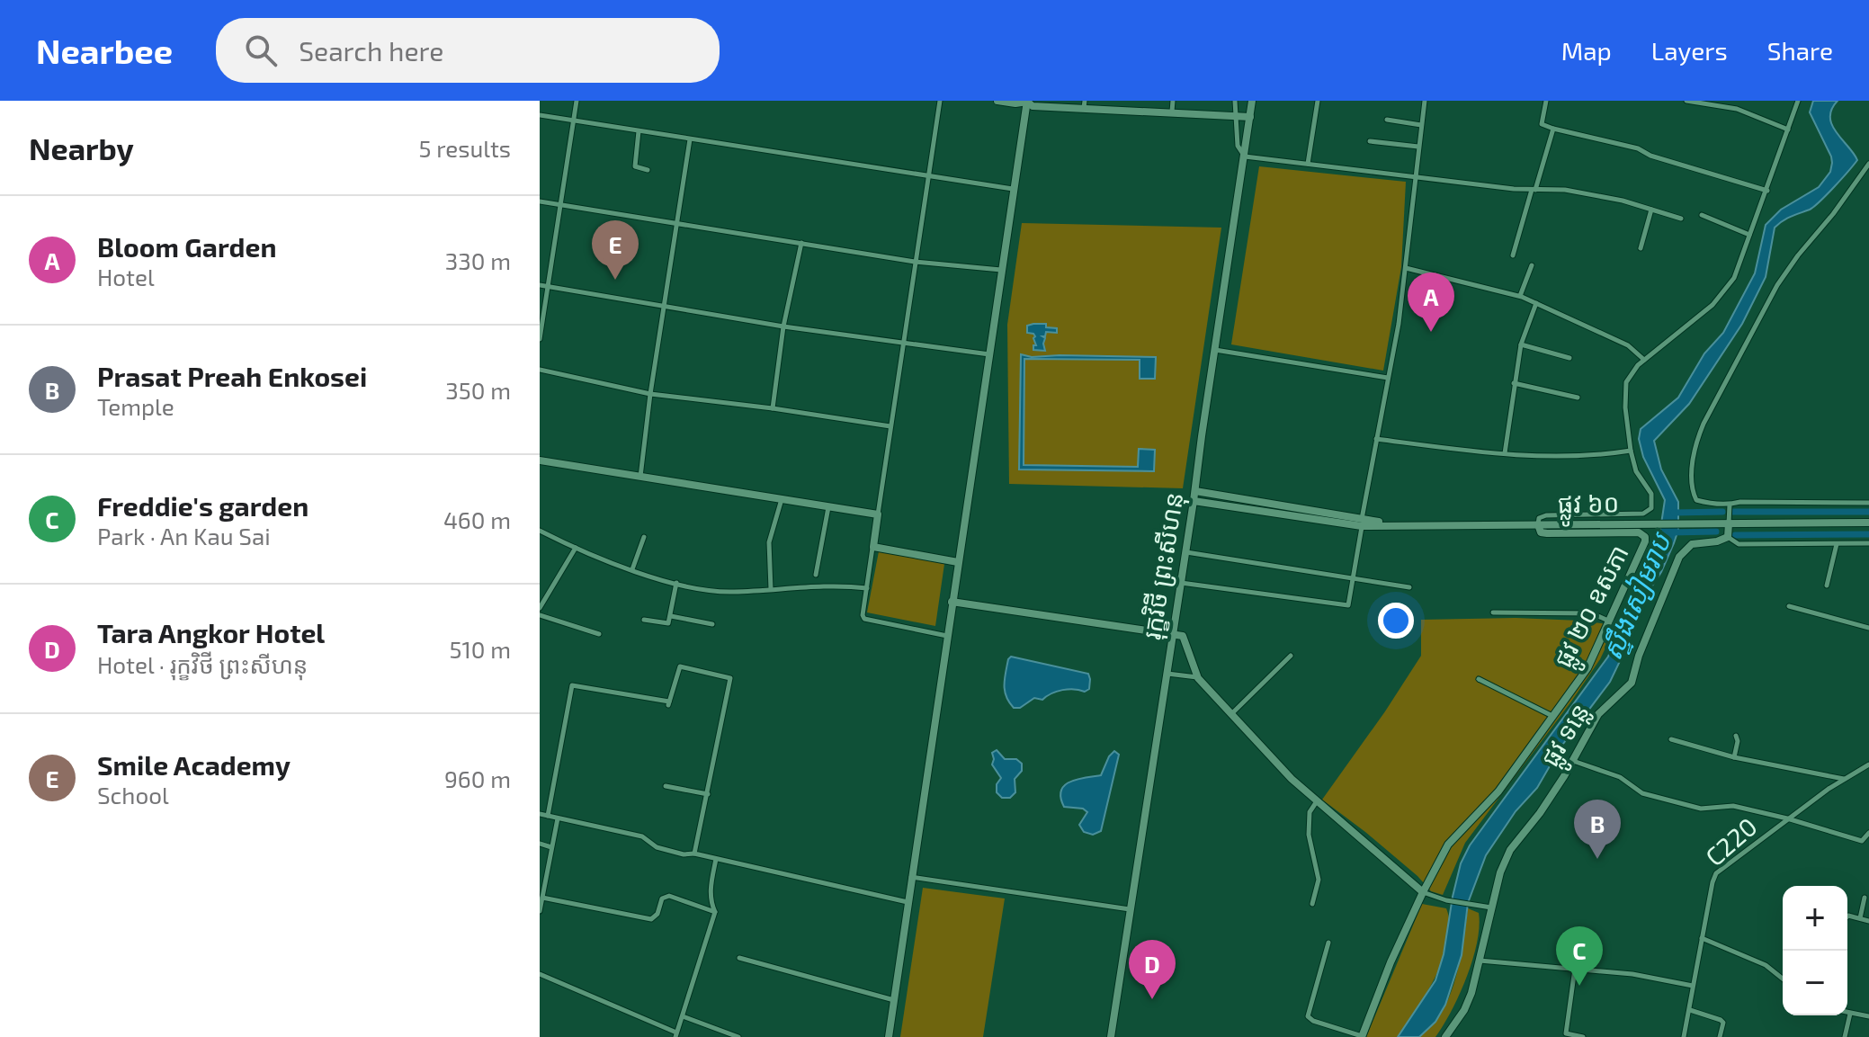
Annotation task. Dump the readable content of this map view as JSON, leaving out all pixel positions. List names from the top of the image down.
{
  "streets": {
    "street": [
      "ផ្លូវ ៦០",
      "រុក្ខវិថី ព្រះសីហនុ",
      "ផ្លូវ ២០ ឧសភា",
      "ផ្លូវ ទន្លេ",
      "C220"
    ]
  },
  "crossings": [
    ["ផ្លូវ ៦០", "រុក្ខវិថី ព្រះសីហនុ"],
    ["ផ្លូវ ៦០", "ផ្លូវ ២០ ឧសភា"]
  ],
  "water": ["ស្ទឹងសៀមរាប"],
  "page": {
    "header": "Nearbee",
    "search": "Search here",
    "nav": ["Map", "Layers", "Share"],
    "heading": ["Nearby", "5 results"],
    "list": [
      {
        "mark": "A",
        "name": "Bloom Garden",
        "note": "Hotel",
        "value": "330 m"
      },
      {
        "mark": "B",
        "name": "Prasat Preah Enkosei",
        "note": "Temple",
        "value": "350 m"
      },
      {
        "mark": "C",
        "name": "Freddie's garden",
        "note": "Park · An Kau Sai",
        "value": "460 m"
      },
      {
        "mark": "D",
        "name": "Tara Angkor Hotel",
        "note": "Hotel · រុក្ខវិថី ព្រះសីហនុ",
        "value": "510 m"
      },
      {
        "mark": "E",
        "name": "Smile Academy",
        "note": "School",
        "value": "960 m"
      }
    ],
    "pins": [
      "E",
      "A",
      "B",
      "C",
      "D"
    ],
    "map_buttons": ["+", "−"]
  }
}
